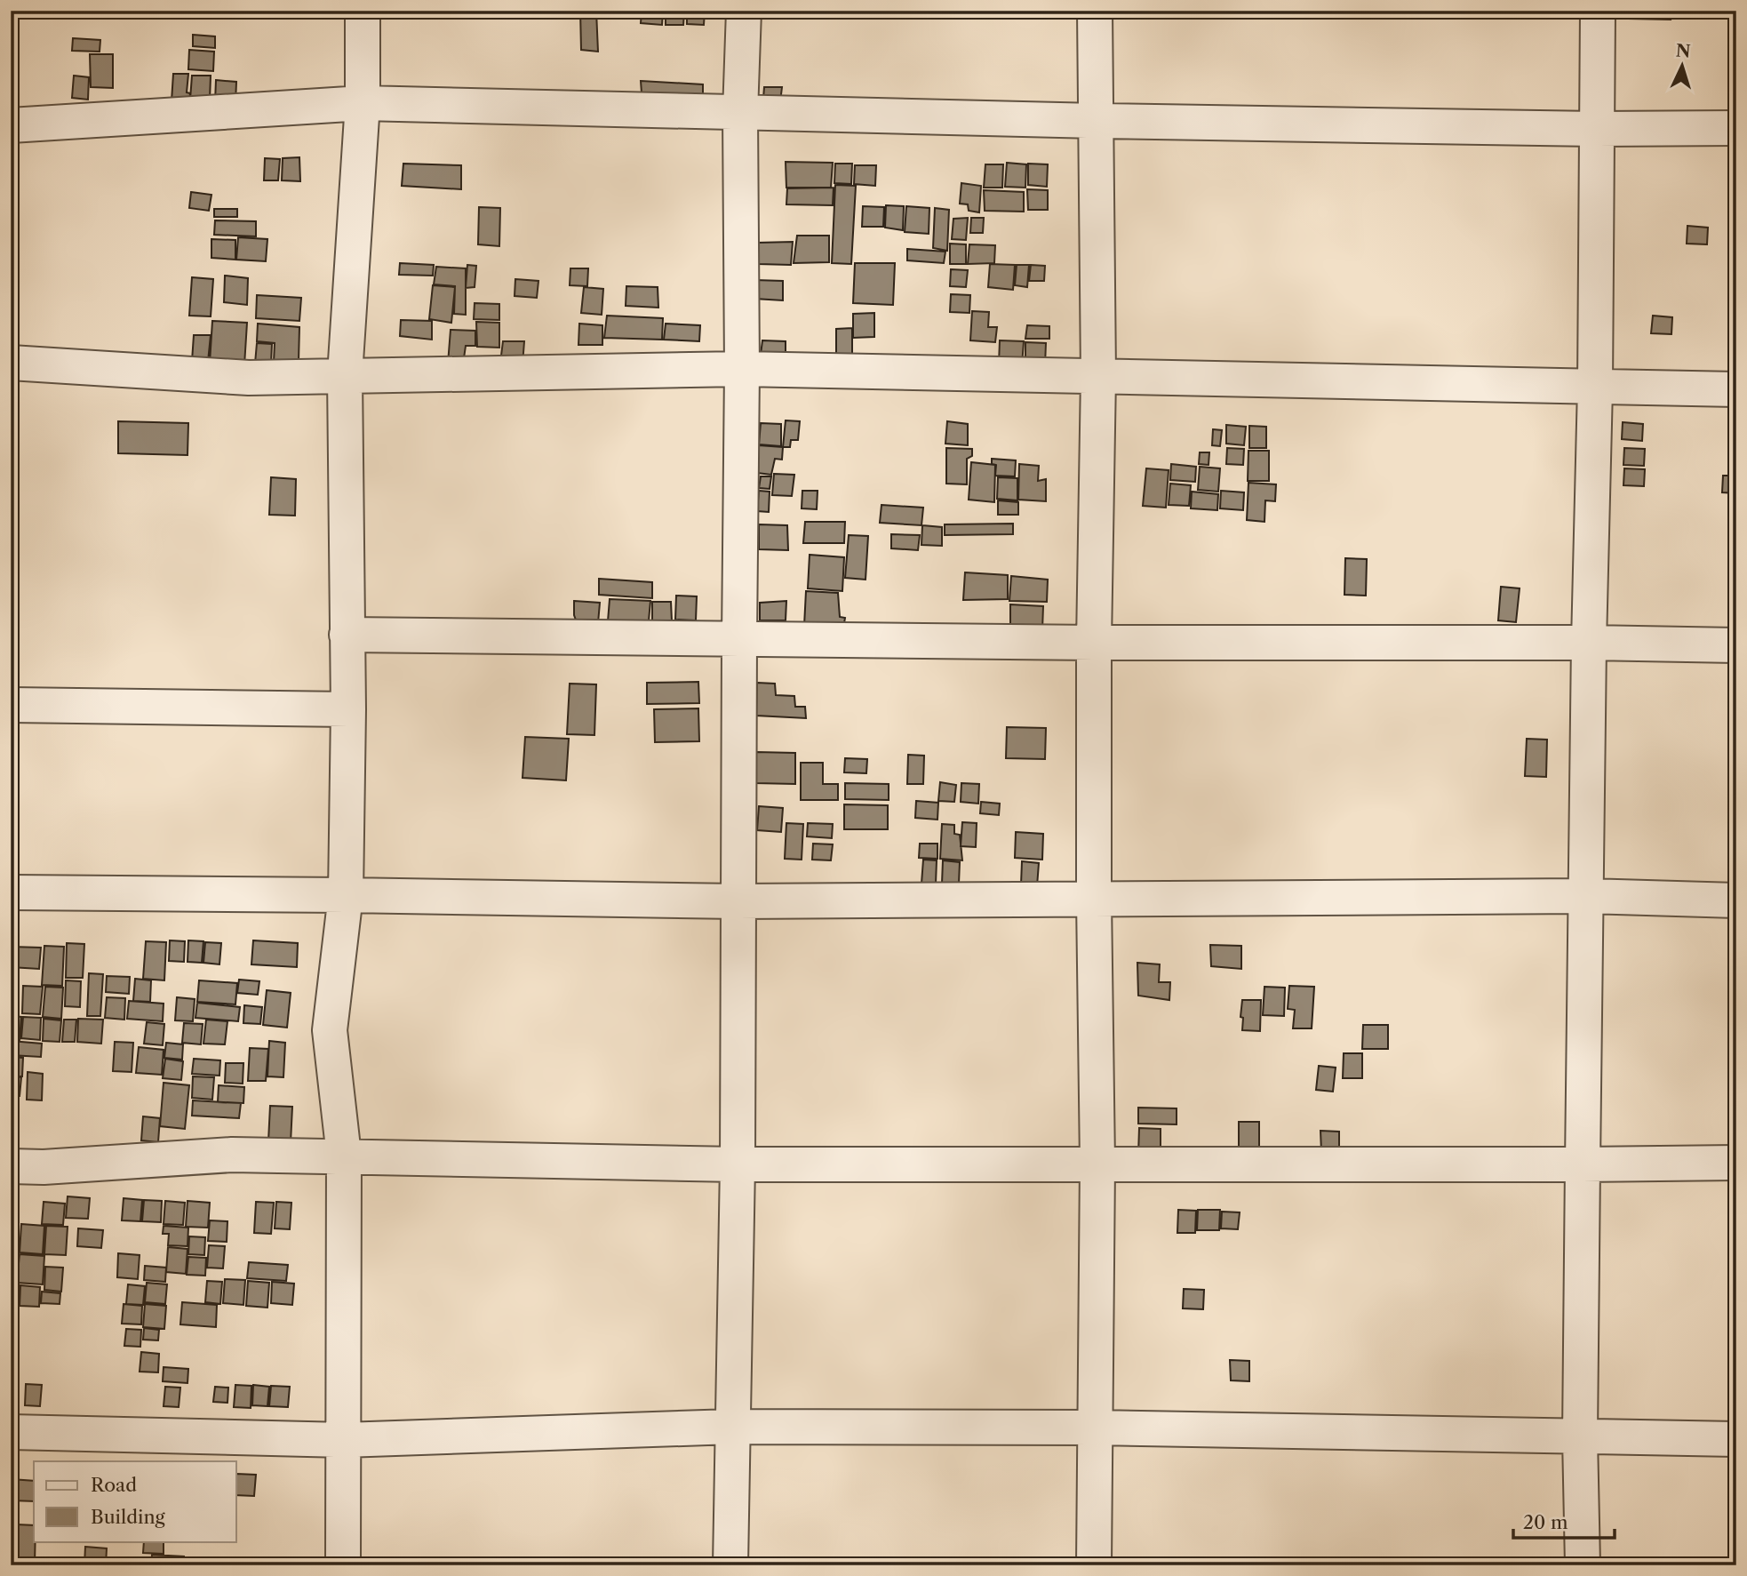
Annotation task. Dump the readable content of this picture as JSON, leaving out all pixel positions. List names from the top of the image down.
{
  "legend": ["Road", "Building"],
  "scale_bar": "20 m",
  "north": "top"
}
